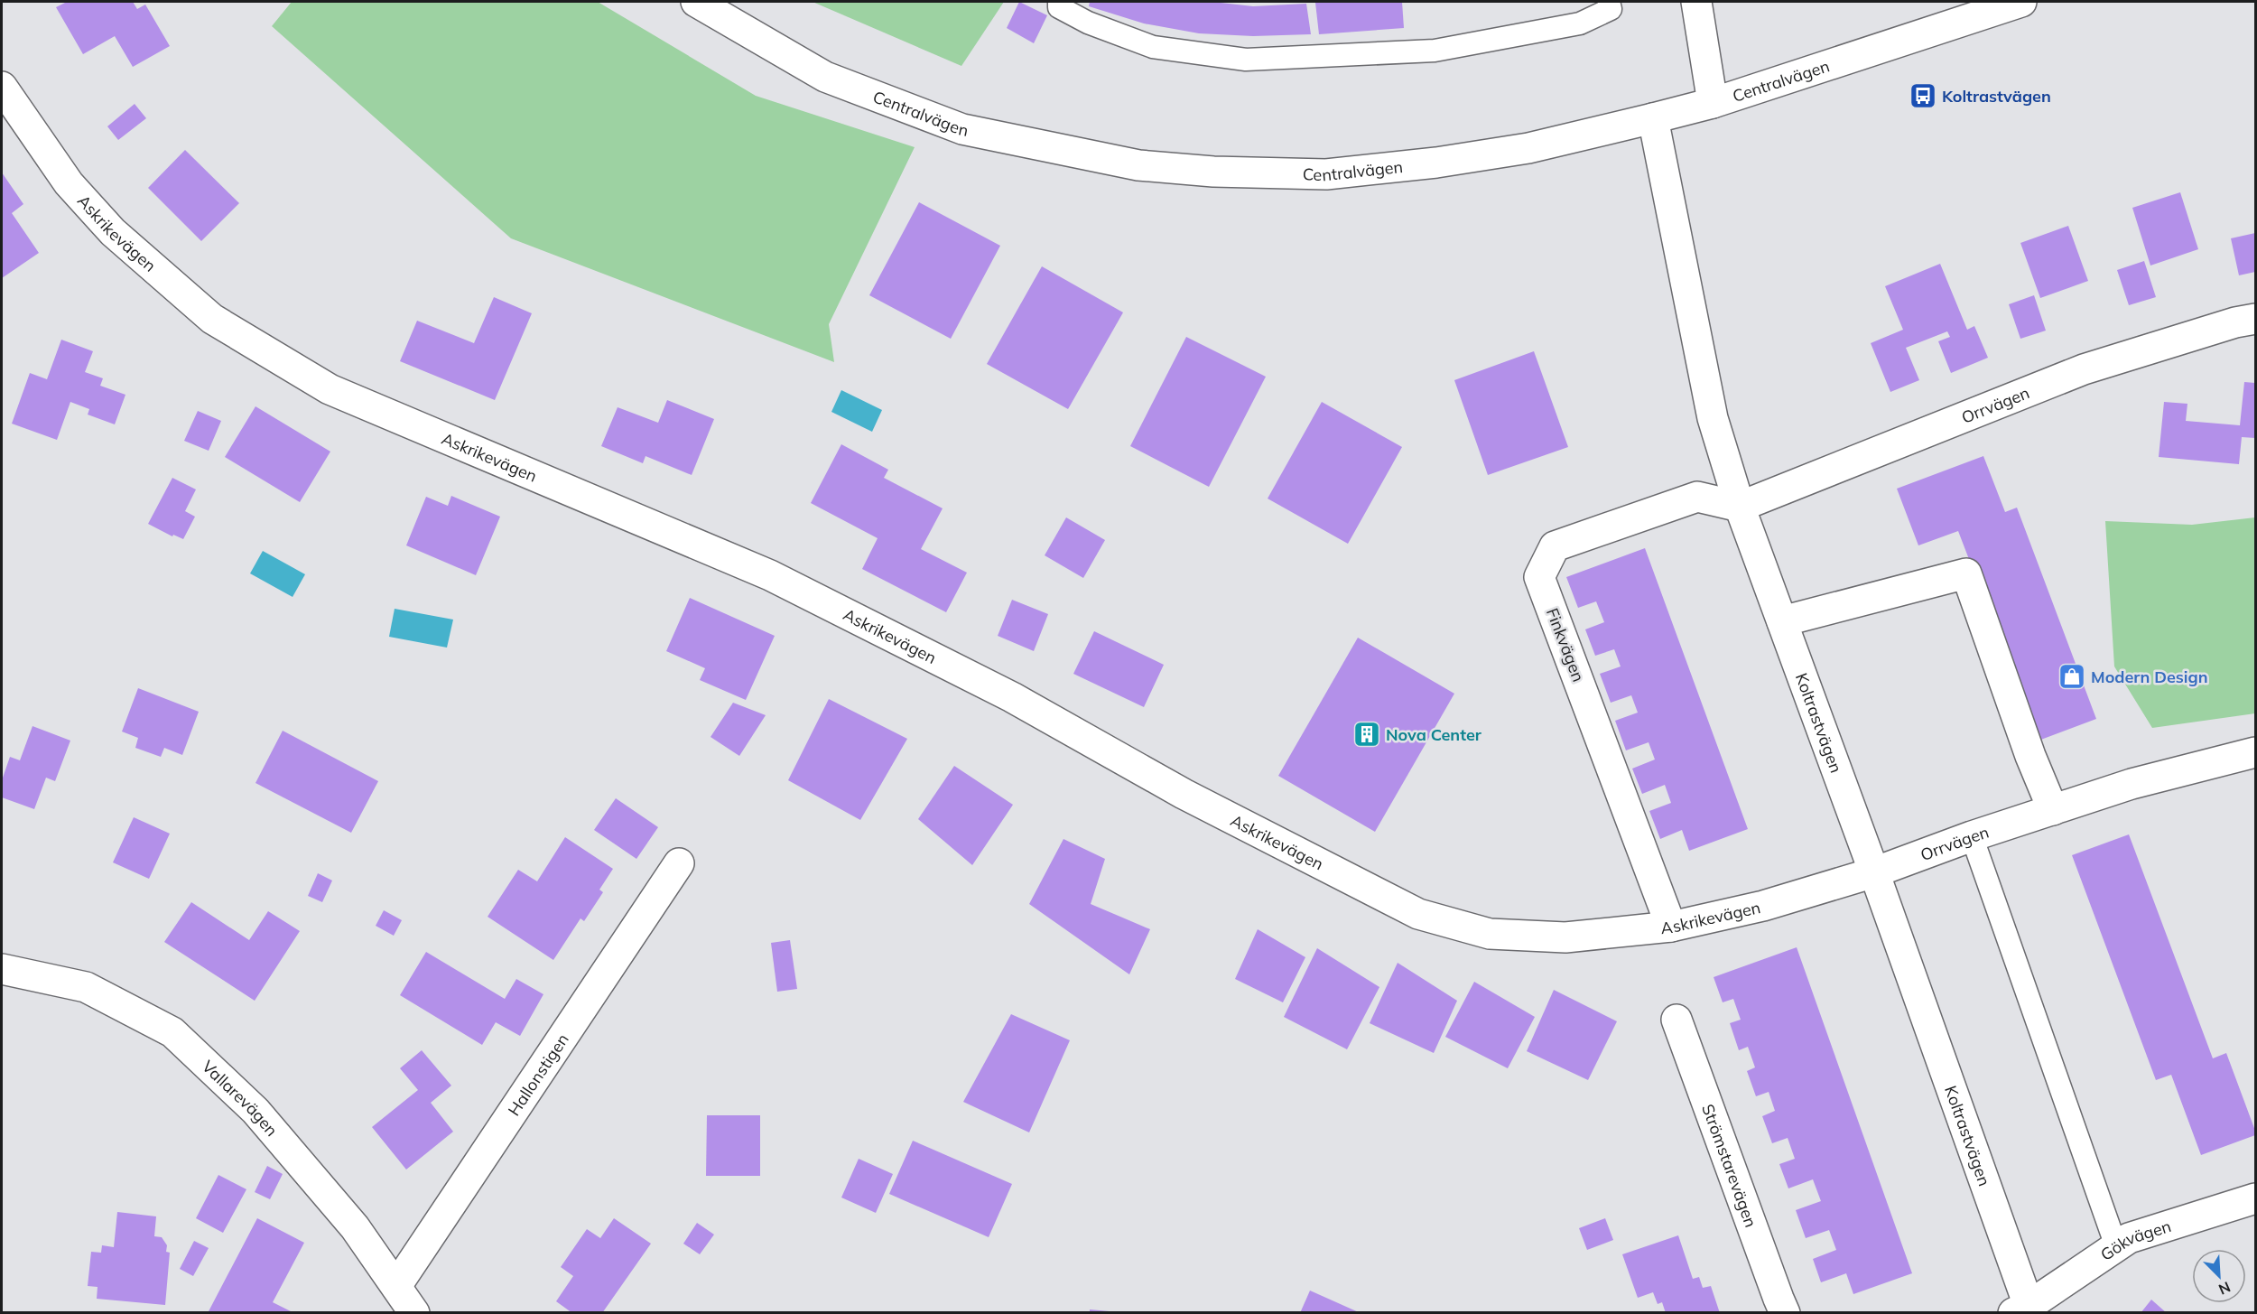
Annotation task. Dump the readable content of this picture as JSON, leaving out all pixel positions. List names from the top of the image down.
{
  "streets": {
    "street": [
      "Centralvägen",
      "Askrikevägen",
      "Orrvägen",
      "Finkvägen",
      "Koltrastvägen",
      "Hallonstigen",
      "Vallarevägen",
      "Strömstarevägen",
      "Gökvägen"
    ]
  },
  "crossings": [
    ["Centralvägen", "Koltrastvägen"],
    ["Askrikevägen", "Orrvägen"],
    ["Askrikevägen", "Finkvägen"],
    ["Askrikevägen", "Koltrastvägen"],
    ["Orrvägen", "Finkvägen"],
    ["Orrvägen", "Koltrastvägen"],
    ["Finkvägen", "Koltrastvägen"],
    ["Koltrastvägen", "Gökvägen"],
    ["Hallonstigen", "Vallarevägen"]
  ],
  "places": {
    "bus stop": ["Koltrastvägen"],
    "shop": ["Modern Design"],
    "building": ["Nova Center"]
  },
  "north": "bottom right"
}
